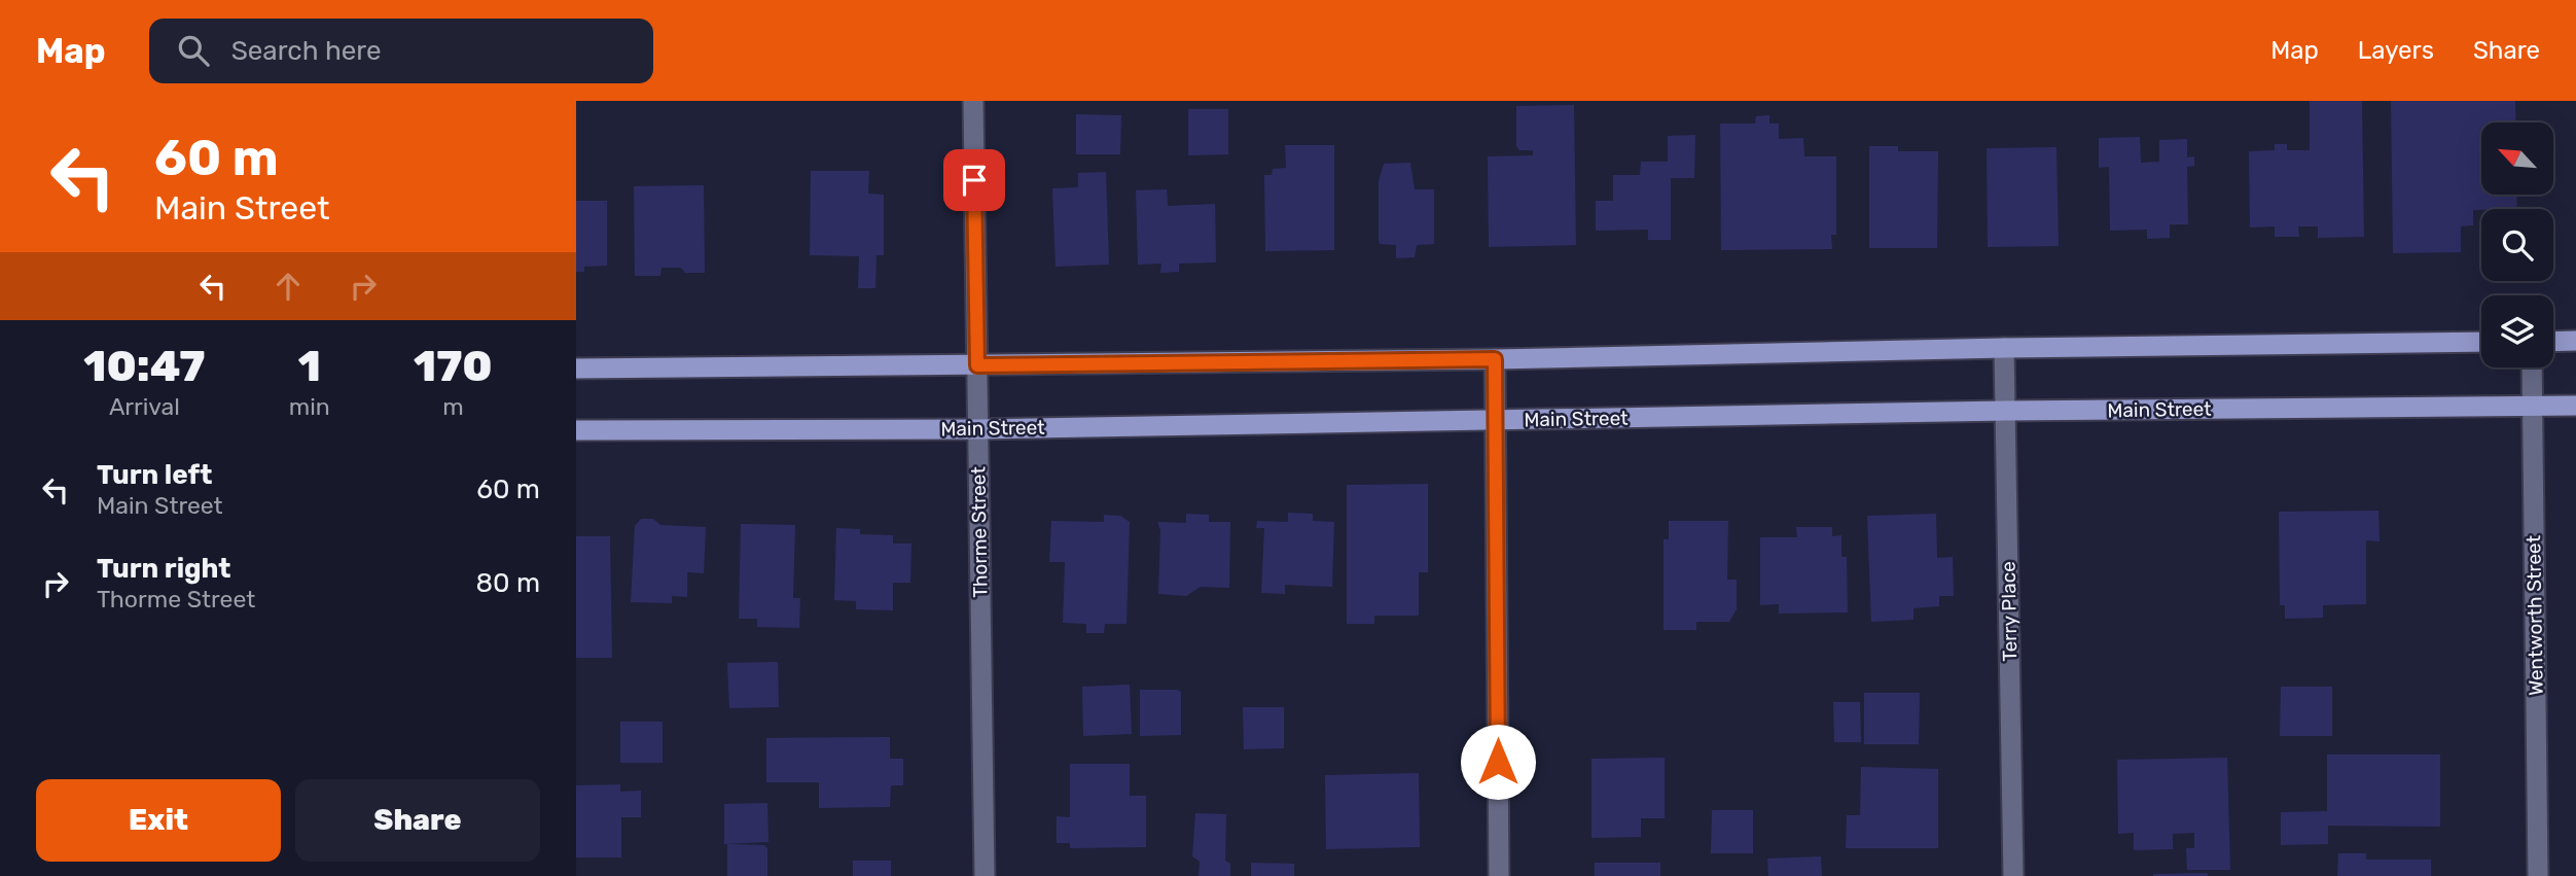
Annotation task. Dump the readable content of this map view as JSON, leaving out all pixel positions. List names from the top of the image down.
{
  "streets": {
    "main road": ["Main Street"],
    "street": ["Thorme Street", "Terry Place", "Wentworth Street"]
  },
  "crossings": [
    ["Main Street", "Thorme Street"],
    ["Main Street", "Terry Place"],
    ["Main Street", "Wentworth Street"]
  ],
  "north": "top left",
  "page": {
    "header": "Map",
    "search": "Search here",
    "nav": ["Map", "Layers", "Share"],
    "turn": ["60 m", "Main Street"],
    "eta": [
      "10:47",
      "Arrival",
      "1",
      "min",
      "170",
      "m"
    ],
    "list": [
      {
        "name": "Turn left",
        "note": "Main Street",
        "value": "60 m"
      },
      {
        "name": "Turn right",
        "note": "Thorme Street",
        "value": "80 m"
      }
    ],
    "buttons": ["Exit", "Share"]
  }
}
